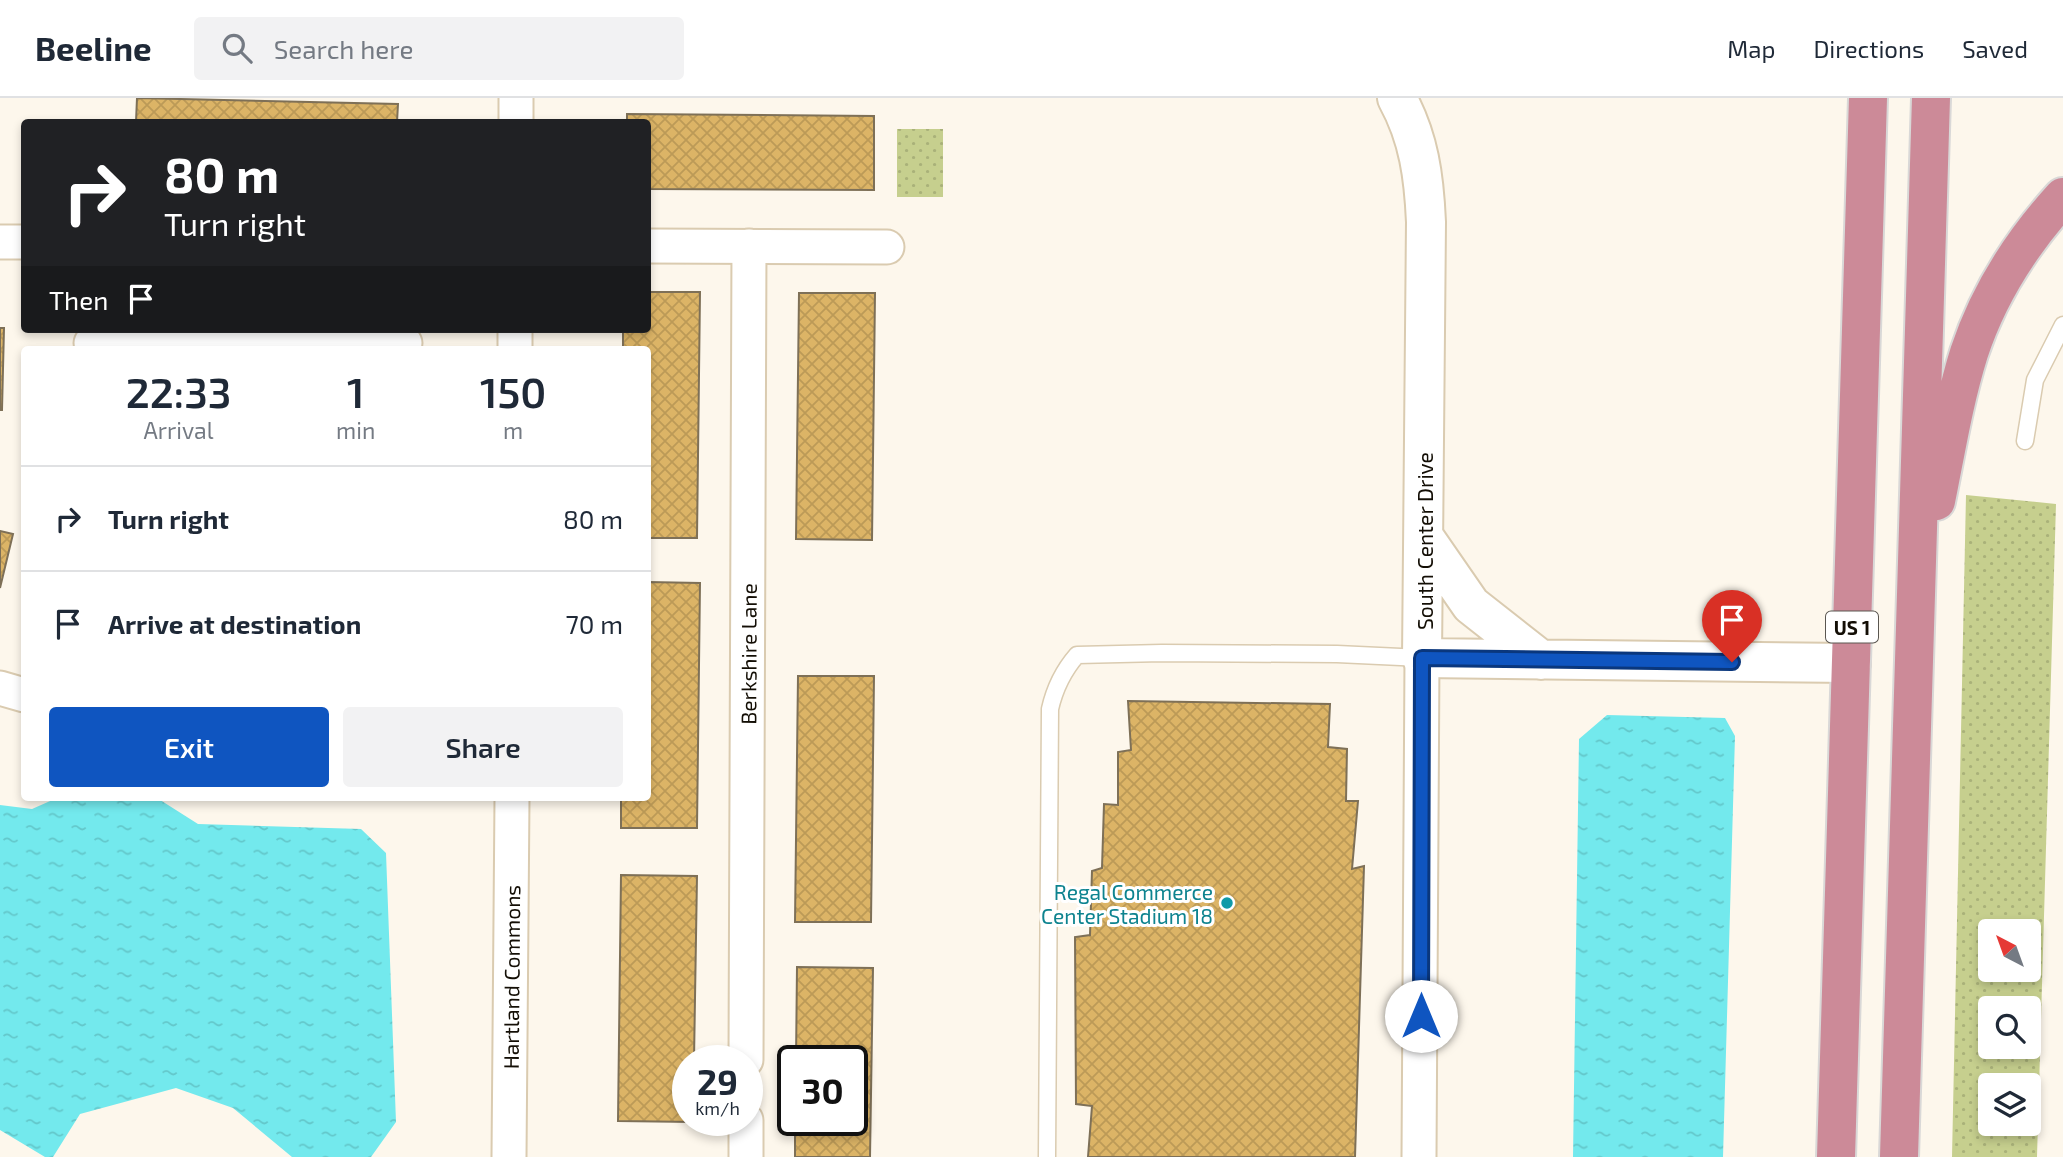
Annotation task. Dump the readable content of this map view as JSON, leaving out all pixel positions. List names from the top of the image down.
{
  "streets": {
    "highway": ["US 1"],
    "street": ["South Center Drive", "Berkshire Lane", "Hartland Commons"]
  },
  "places": ["Regal Commerce Center Stadium 18"],
  "north": "top left",
  "page": {
    "header": "Beeline",
    "search": "Search here",
    "nav": ["Map", "Directions", "Saved"],
    "turn": ["80 m", "Turn right"],
    "then": "Then",
    "eta": [
      "22:33",
      "Arrival",
      "1",
      "min",
      "150",
      "m"
    ],
    "list": [
      {
        "name": "Turn right",
        "value": "80 m"
      },
      {
        "name": "Arrive at destination",
        "value": "70 m"
      }
    ],
    "buttons": ["Exit", "Share"],
    "speed": "29 km/h",
    "limit": "30"
  }
}
